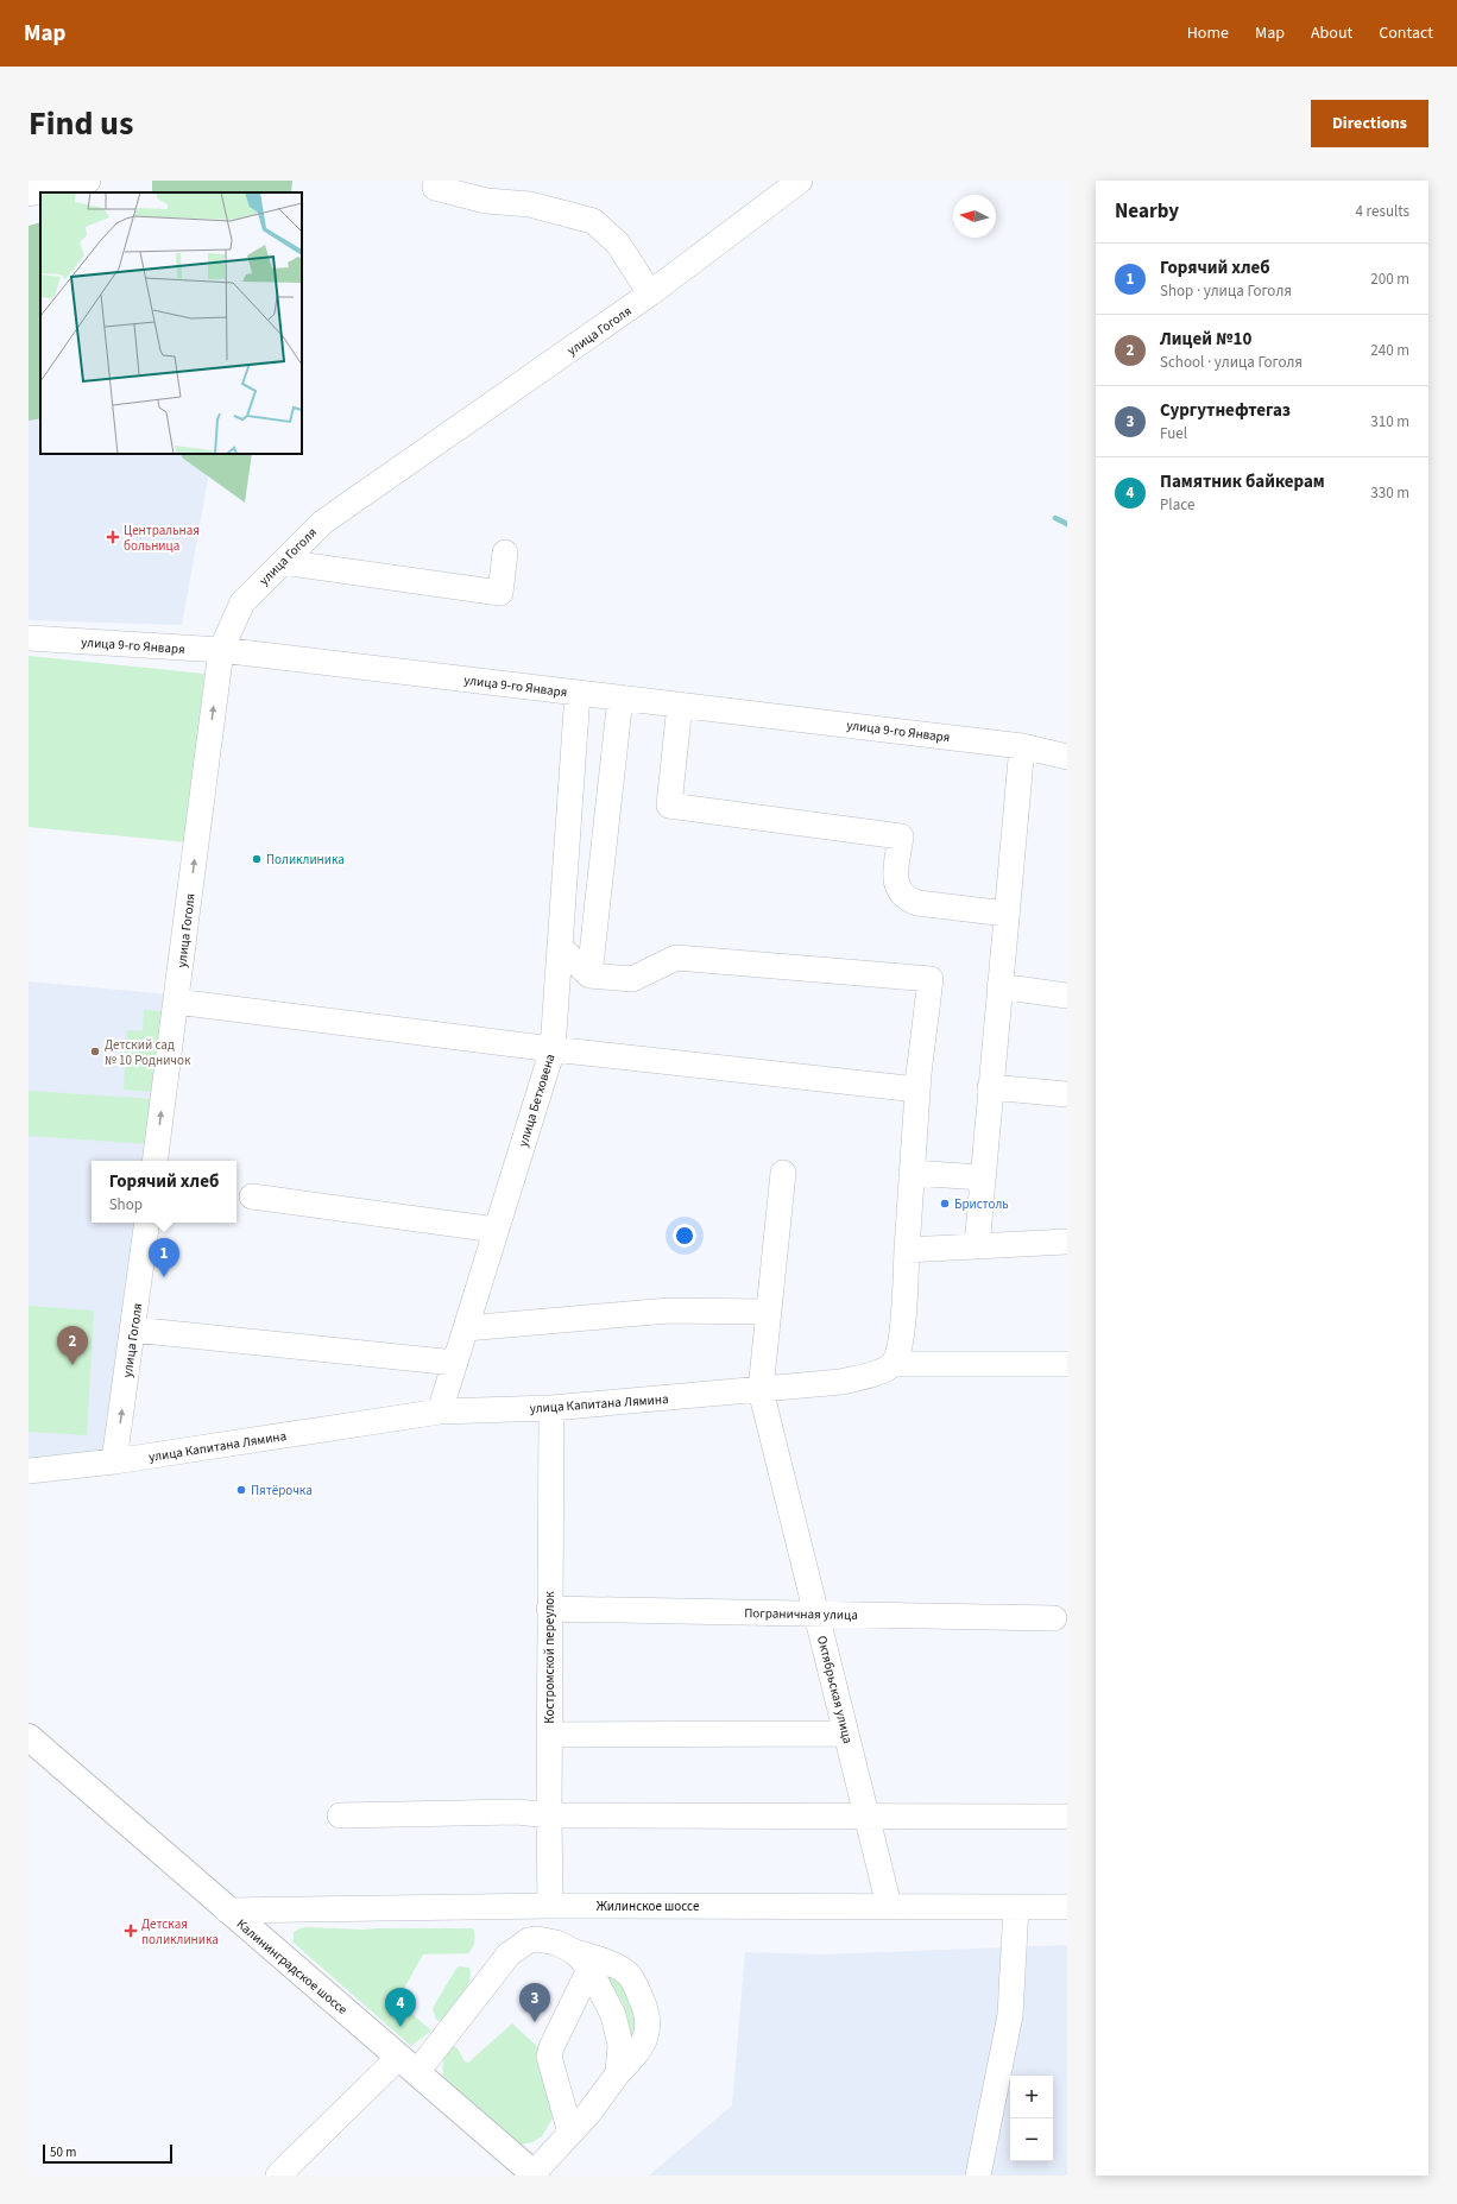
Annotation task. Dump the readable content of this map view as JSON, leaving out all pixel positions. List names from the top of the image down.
{
  "streets": {
    "main road": ["Калининградское шоссе"],
    "street": [
      "улица Гоголя",
      "улица 9-го Января",
      "улица Бетховена",
      "улица Капитана Лямина",
      "Пограничная улица",
      "Костромской переулок",
      "Октябрьская улица",
      "Жилинское шоссе"
    ]
  },
  "crossings": [
    ["улица Гоголя", "улица 9-го Января"],
    ["улица Гоголя", "улица Капитана Лямина"],
    ["улица 9-го Января", "улица Бетховена"],
    ["улица Бетховена", "улица Капитана Лямина"],
    ["улица Капитана Лямина", "Костромской переулок"],
    ["улица Капитана Лямина", "Октябрьская улица"],
    ["Пограничная улица", "Костромской переулок"],
    ["Пограничная улица", "Октябрьская улица"],
    ["Костромской переулок", "Жилинское шоссе"],
    ["Октябрьская улица", "Жилинское шоссе"],
    ["Жилинское шоссе", "Калининградское шоссе"]
  ],
  "one_way": ["улица Гоголя"],
  "places": {
    "health": ["Центральная больница", "Детская поликлиника"],
    "other": [
      "Поликлиника",
      "Детский сад № 10 Родничок",
      "Бристоль",
      "Пятёрочка"
    ]
  },
  "scale_bar": "50 m",
  "north": "left",
  "page": {
    "header": "Map",
    "nav": [
      "Home",
      "Map",
      "About",
      "Contact"
    ],
    "title": "Find us",
    "buttons": "Directions",
    "heading": ["Nearby", "4 results"],
    "list": [
      {
        "mark": "1",
        "name": "Горячий хлеб",
        "note": "Shop · улица Гоголя",
        "value": "200 m"
      },
      {
        "mark": "2",
        "name": "Лицей №10",
        "note": "School · улица Гоголя",
        "value": "240 m"
      },
      {
        "mark": "3",
        "name": "Сургутнефтегаз",
        "note": "Fuel",
        "value": "310 m"
      },
      {
        "mark": "4",
        "name": "Памятник байкерам",
        "note": "Place",
        "value": "330 m"
      }
    ],
    "popup": ["Горячий хлеб", "Shop"],
    "pins": [
      "1",
      "2",
      "3",
      "4"
    ],
    "map_buttons": ["+", "−"],
    "scale": "50 m"
  }
}
